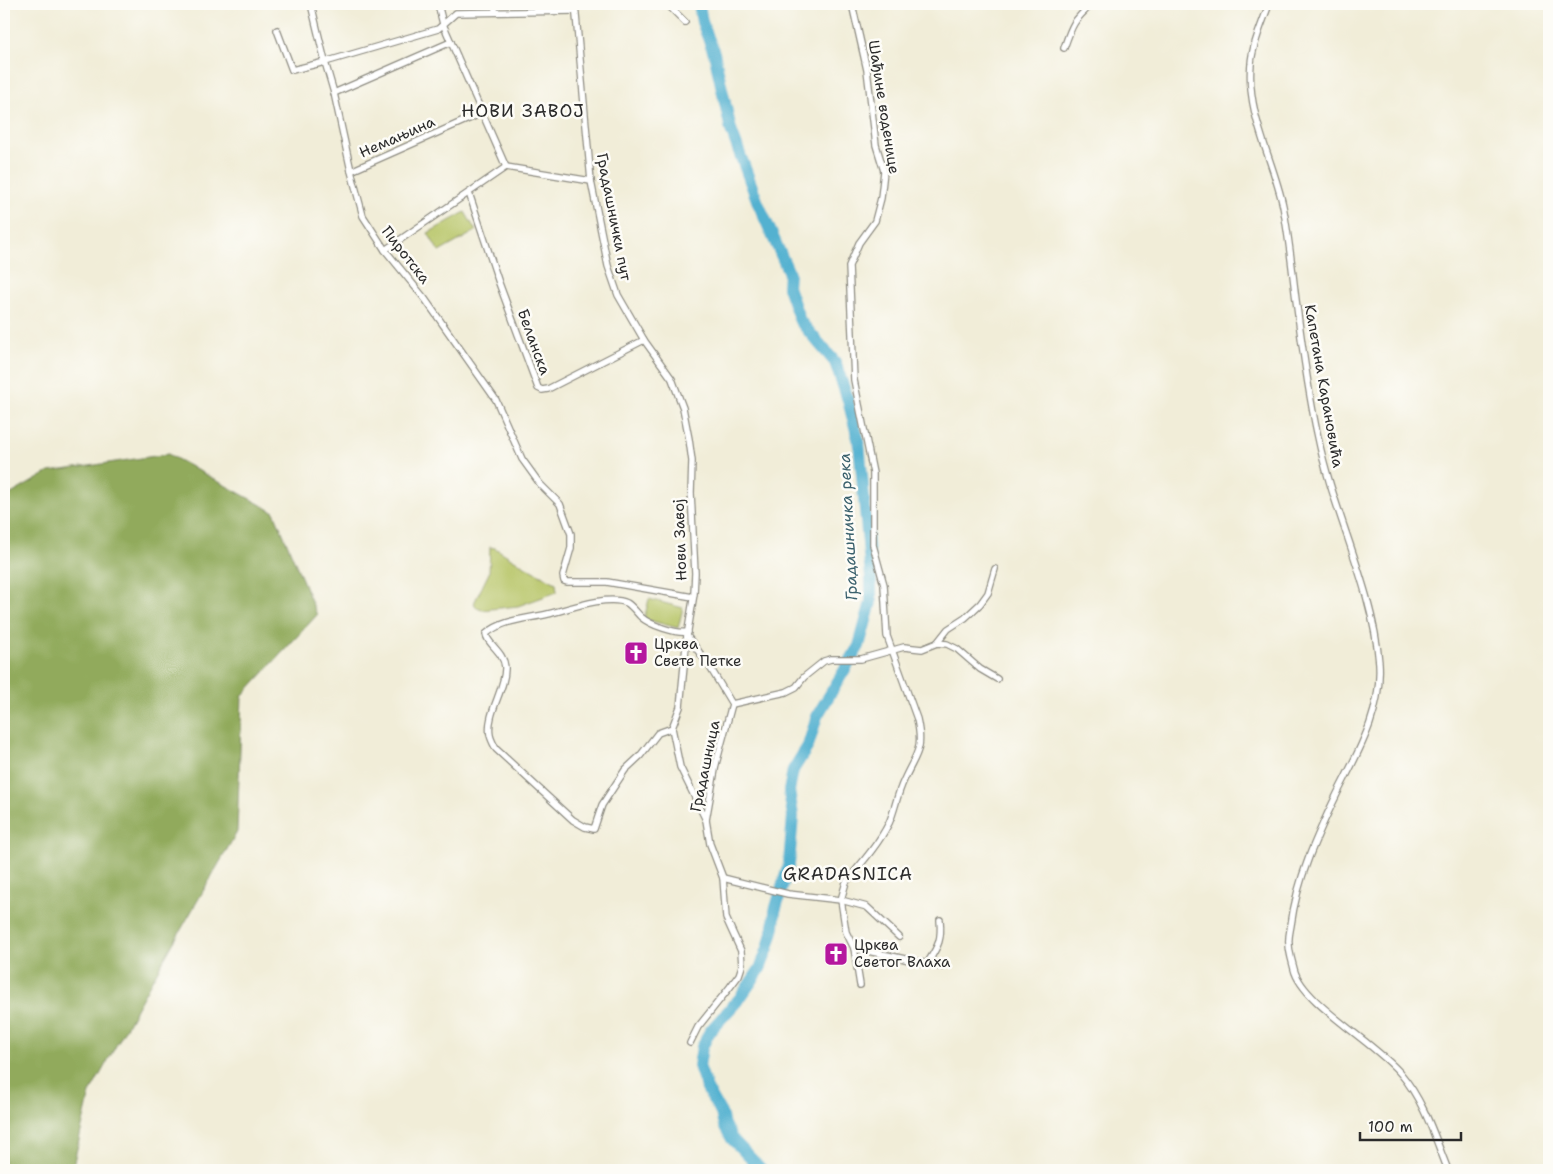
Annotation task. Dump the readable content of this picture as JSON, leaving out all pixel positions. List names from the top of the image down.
{
  "streets": {
    "street": [
      "Шађине воденице",
      "Немањина",
      "Градашнички пут",
      "Пиротска",
      "Беланска",
      "Капетана Карановића",
      "Нови Завој",
      "Градашница"
    ]
  },
  "crossings": [
    ["Немањина", "Пиротска"],
    ["Градашнички пут", "Беланска"],
    ["Градашнички пут", "Нови Завој"],
    ["Пиротска", "Нови Завој"],
    ["Нови Завој", "Градашница"]
  ],
  "districts": ["НОВИ ЗАВОЈ", "GRADASNICA"],
  "water": ["Градашничка река"],
  "places": {
    "church": ["Црква Свете Петке", "Црква Светог Влаха"]
  },
  "scale_bar": "100 m"
}
